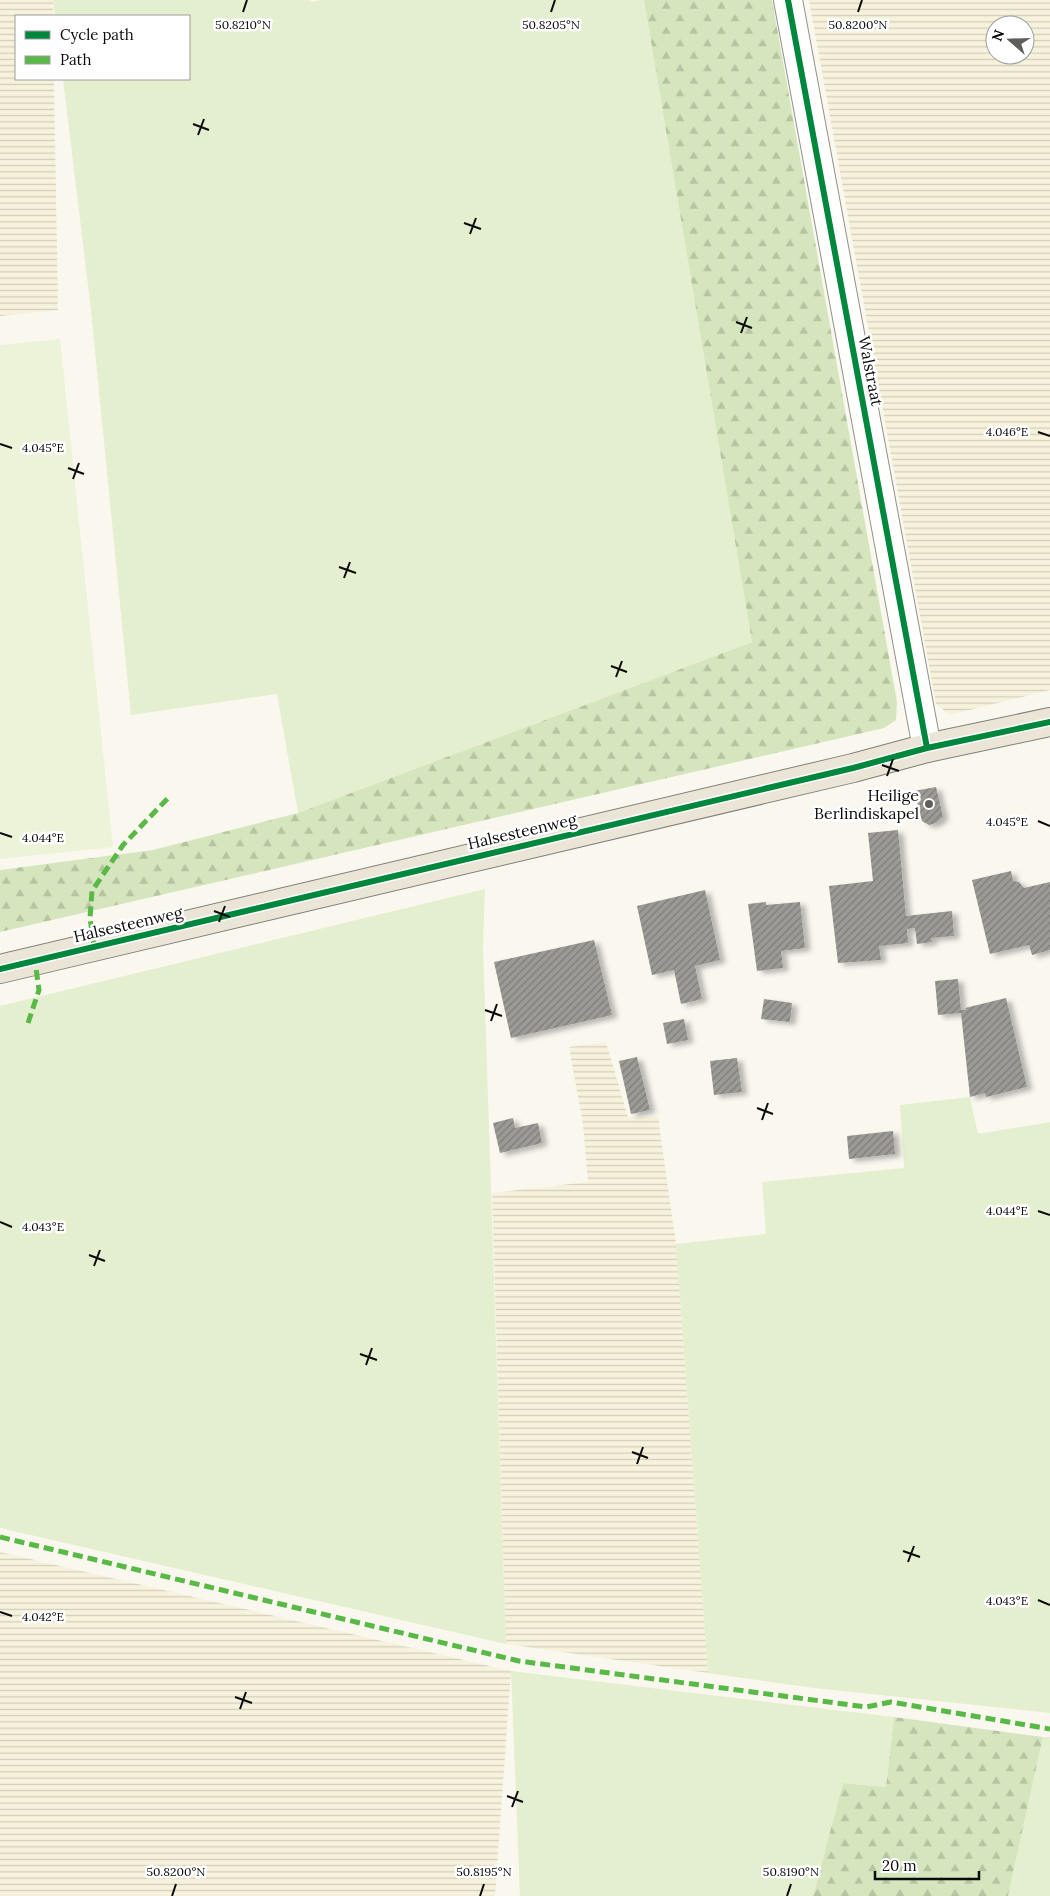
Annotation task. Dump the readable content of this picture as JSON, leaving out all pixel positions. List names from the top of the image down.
{
  "streets": {
    "main road": ["Halsesteenweg"],
    "street": ["Walstraat"]
  },
  "crossings": [
    ["Walstraat", "Halsesteenweg"]
  ],
  "places": ["Heilige Berlindiskapel"],
  "legend": ["Cycle path", "Path"],
  "scale_bar": "20 m",
  "north": "left",
  "coordinates": [
    "50.8210°N",
    "50.8205°N",
    "50.8200°N",
    "4.046°E",
    "4.045°E",
    "4.044°E",
    "4.043°E",
    "4.042°E",
    "50.8195°N",
    "50.8190°N"
  ]
}
